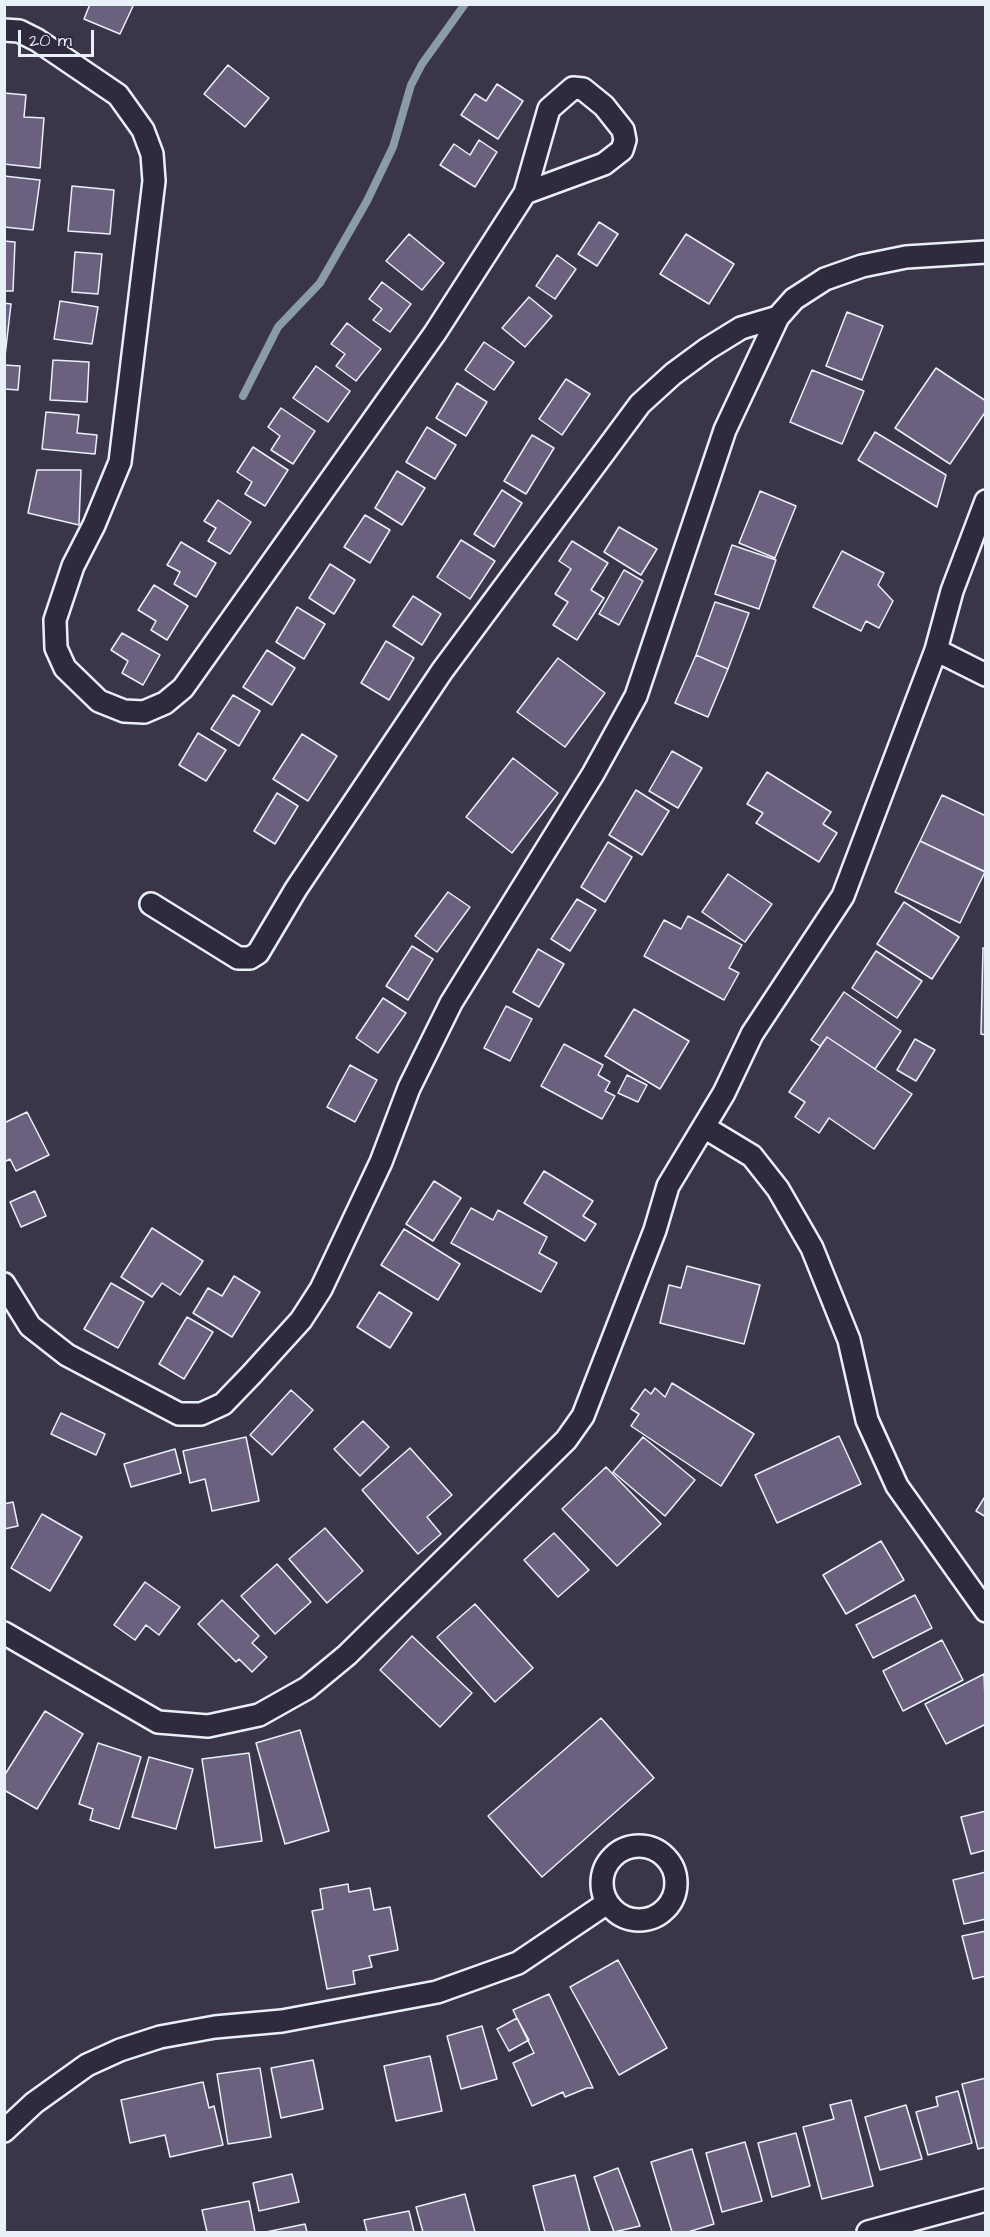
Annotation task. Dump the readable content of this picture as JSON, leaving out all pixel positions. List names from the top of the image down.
{
  "scale_bar": "20 m"
}
